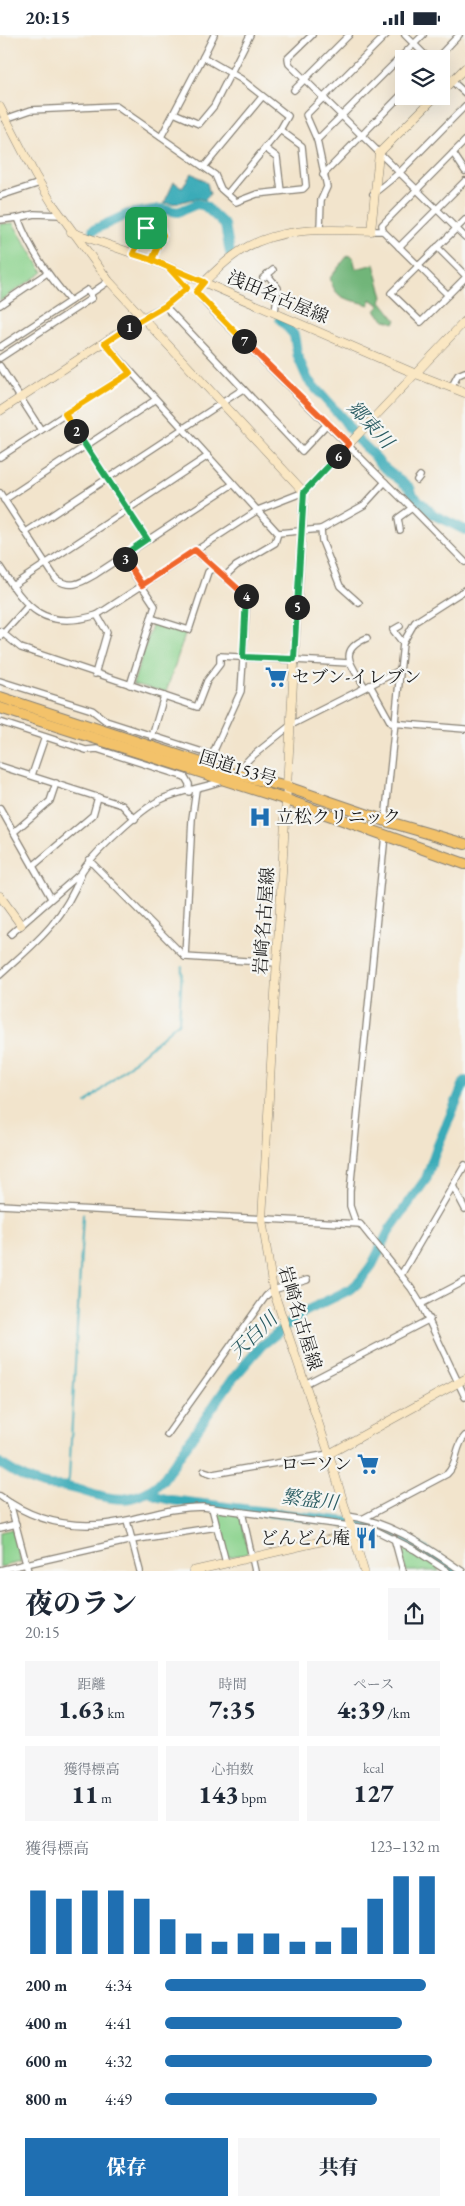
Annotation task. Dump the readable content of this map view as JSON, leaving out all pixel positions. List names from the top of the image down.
{
  "streets": {
    "highway": ["国道153号"],
    "main road": ["浅田名古屋線", "岩崎名古屋線"]
  },
  "crossings": [
    ["国道153号", "岩崎名古屋線"]
  ],
  "water": ["郷東川", "天白川", "繁盛川"],
  "places": {
    "supermarket": ["セブン-イレブン", "ローソン"],
    "hospital": ["立松クリニック"],
    "restaurant": ["どんどん庵"]
  },
  "page": {
    "status": "20:15",
    "pins": [
      "1",
      "7",
      "2",
      "6",
      "3",
      "4",
      "5"
    ],
    "heading": ["夜のラン", "20:15"],
    "stats": [
      ["距離", "1.63 km"],
      ["時間", "7:35"],
      ["ペース", "4:39 /km"],
      ["獲得標高", "11 m"],
      ["心拍数", "143 bpm"],
      ["kcal", "127"]
    ],
    "chart": ["獲得標高", "123–132 m"],
    "list": [
      {
        "name": "200 m",
        "note": "4:34"
      },
      {
        "name": "400 m",
        "note": "4:41"
      },
      {
        "name": "600 m",
        "note": "4:32"
      },
      {
        "name": "800 m",
        "note": "4:49"
      }
    ],
    "buttons": ["保存", "共有"]
  }
}
